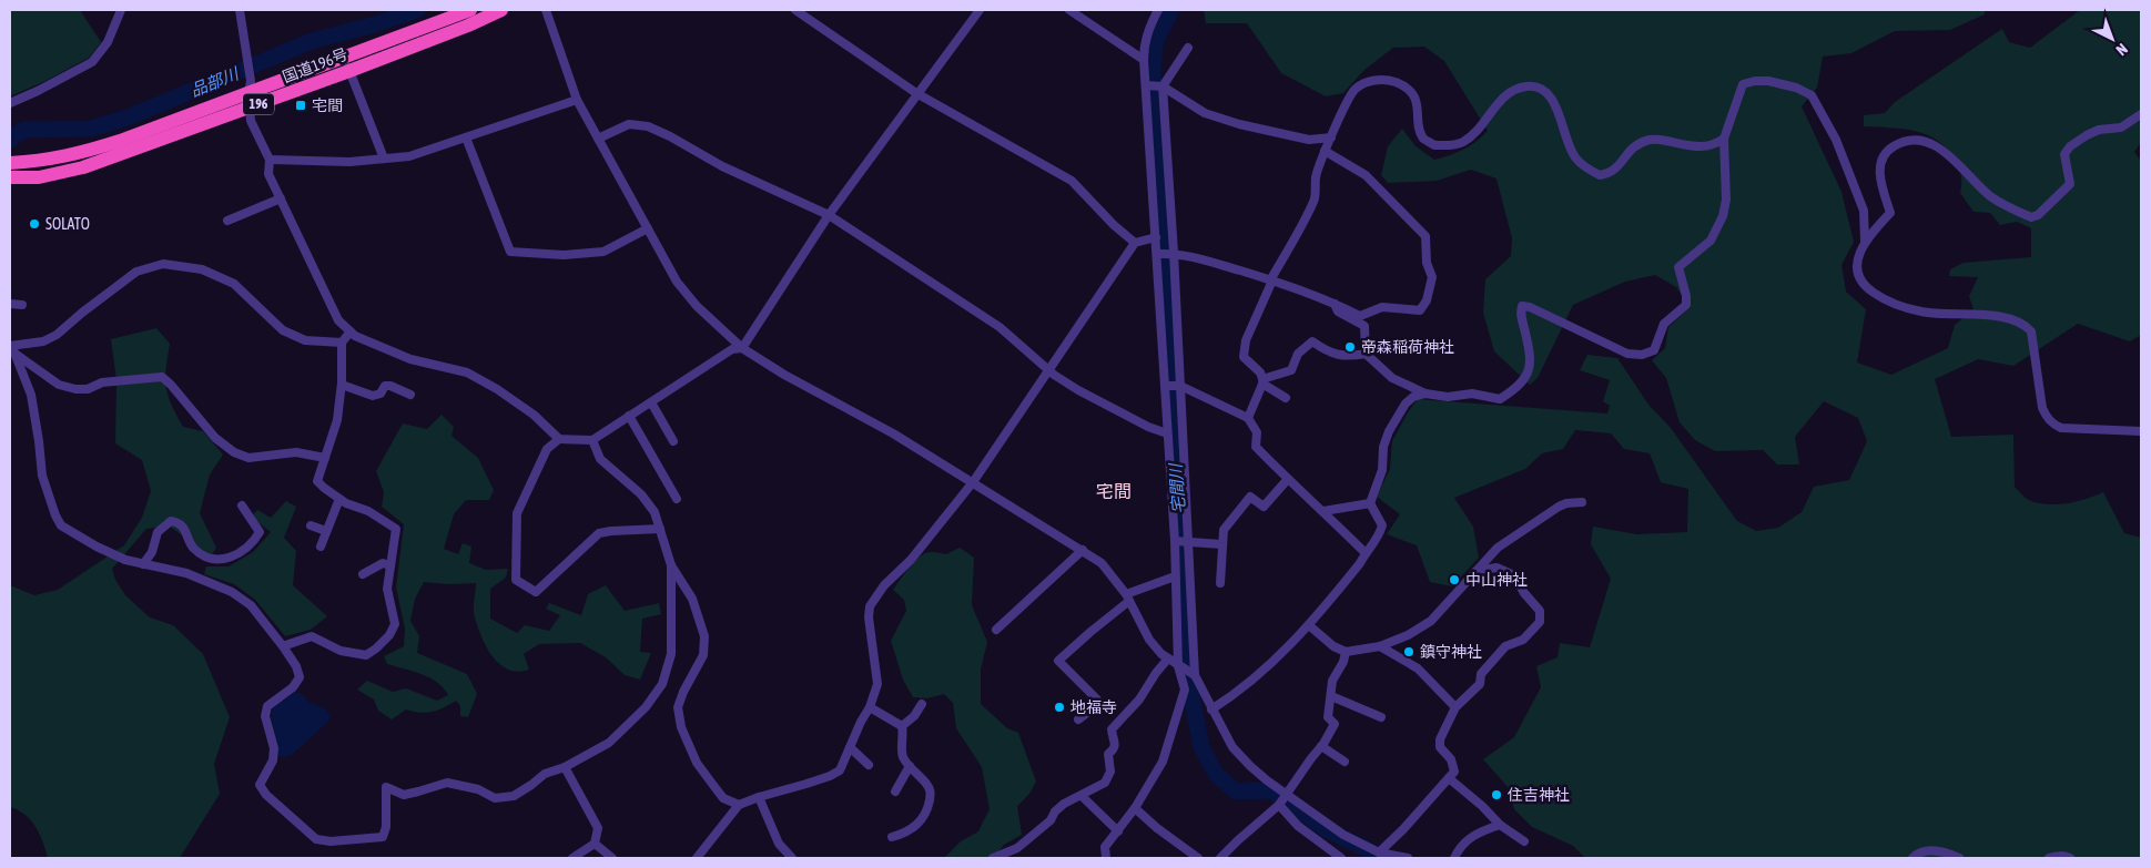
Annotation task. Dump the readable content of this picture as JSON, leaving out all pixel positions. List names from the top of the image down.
{
  "streets": {
    "highway": ["国道196号", "196"]
  },
  "districts": ["宅間"],
  "water": ["品部川", "宅間川"],
  "places": {
    "transit": ["宅間"],
    "other": [
      "SOLATO",
      "帝森稲荷神社",
      "中山神社",
      "鎮守神社",
      "地福寺",
      "住吉神社"
    ]
  },
  "north": "bottom right"
}
